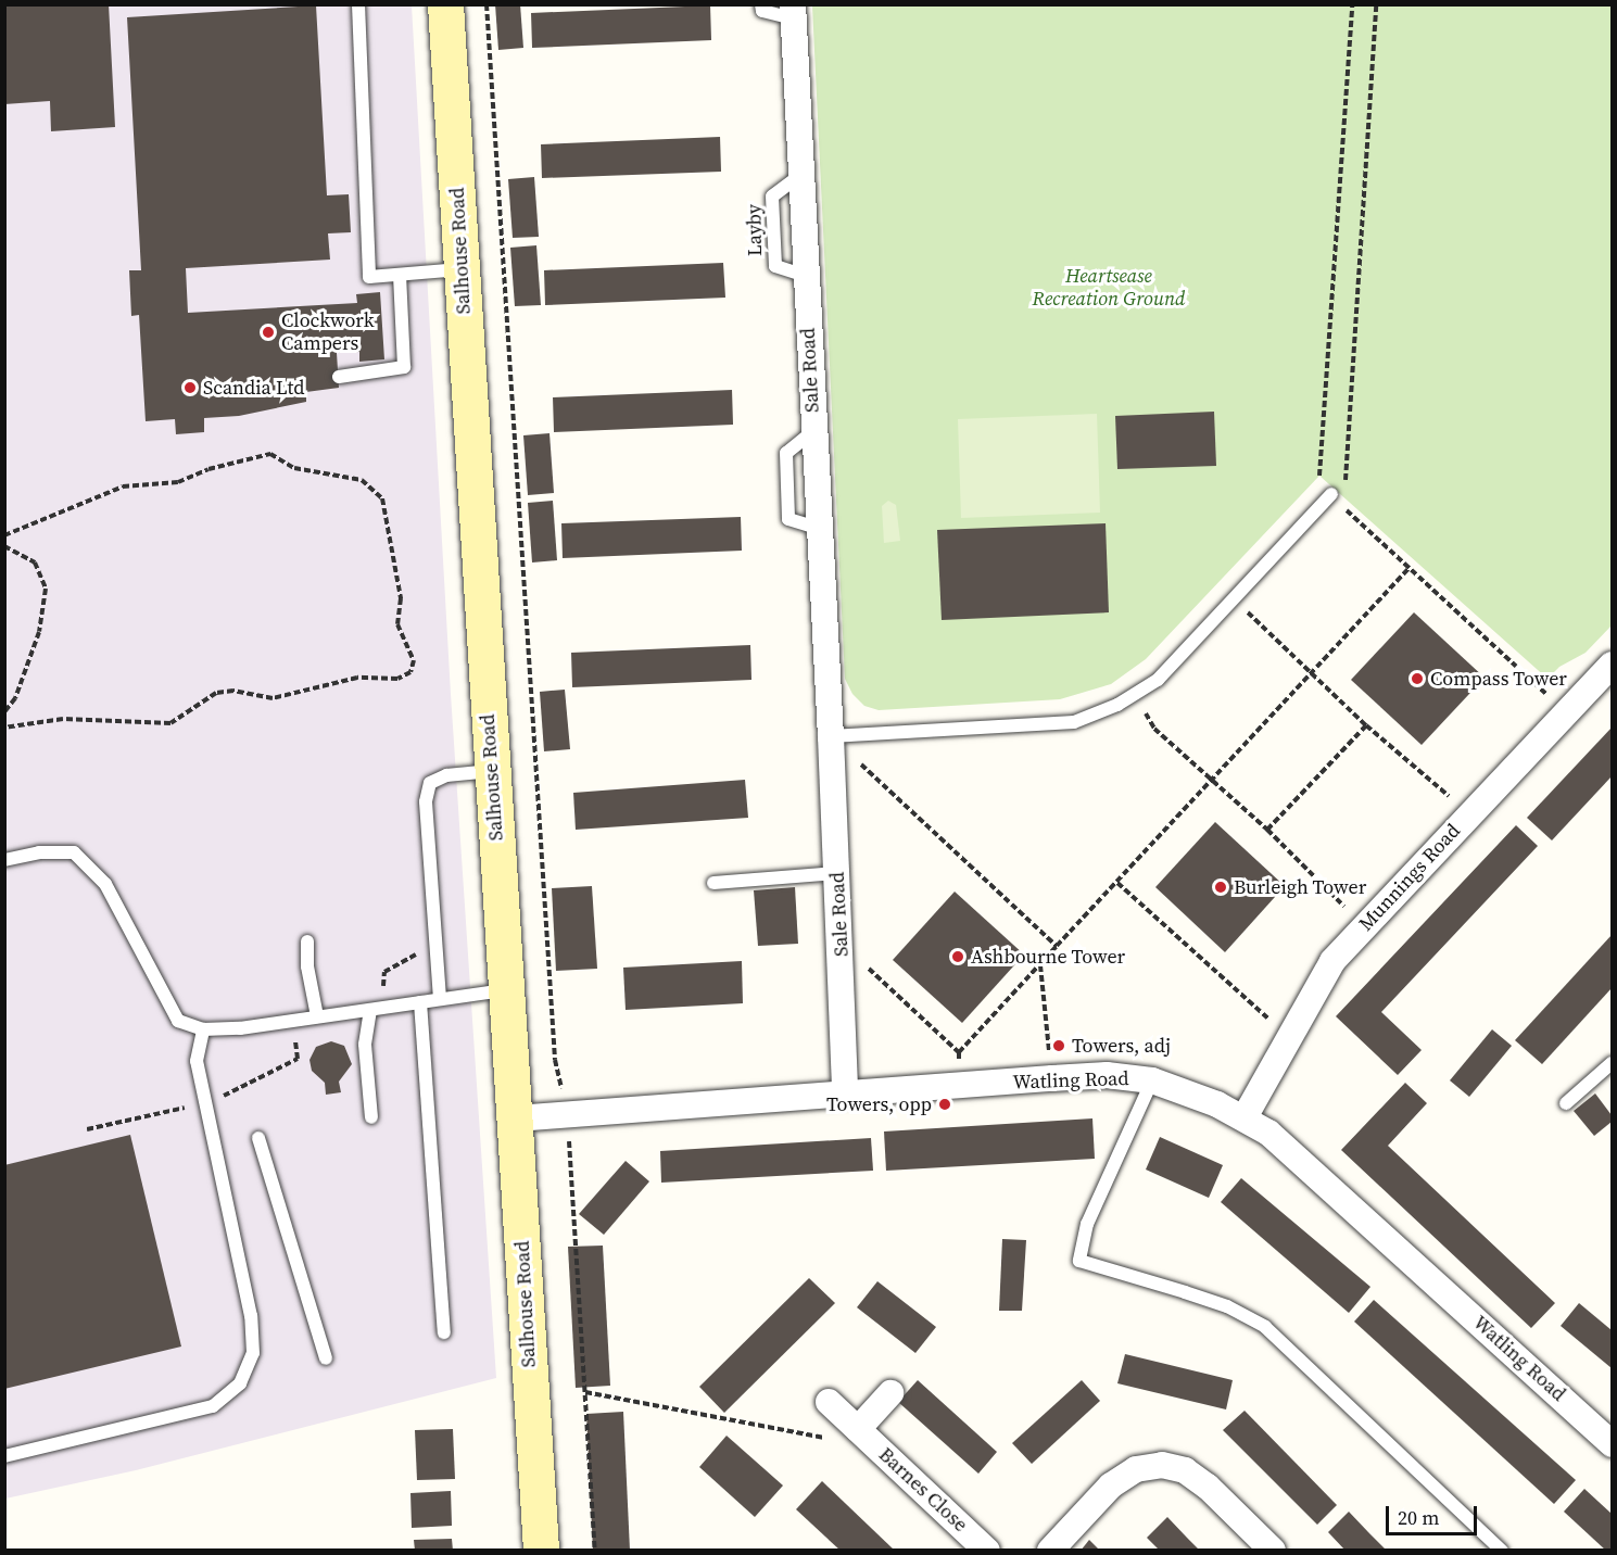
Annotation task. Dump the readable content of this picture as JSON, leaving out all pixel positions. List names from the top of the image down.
{
  "streets": {
    "street": [
      "Salhouse Road",
      "Sale Road",
      "Munnings Road",
      "Watling Road",
      "Barnes Close"
    ]
  },
  "crossings": [
    ["Salhouse Road", "Watling Road"],
    ["Sale Road", "Watling Road"],
    ["Munnings Road", "Watling Road"]
  ],
  "parks": ["Heartsease Recreation Ground"],
  "places": [
    "Clockwork Campers",
    "Scandia Ltd",
    "Compass Tower",
    "Burleigh Tower",
    "Ashbourne Tower",
    "Towers, adj",
    "Towers, opp"
  ],
  "scale_bar": "20 m"
}
